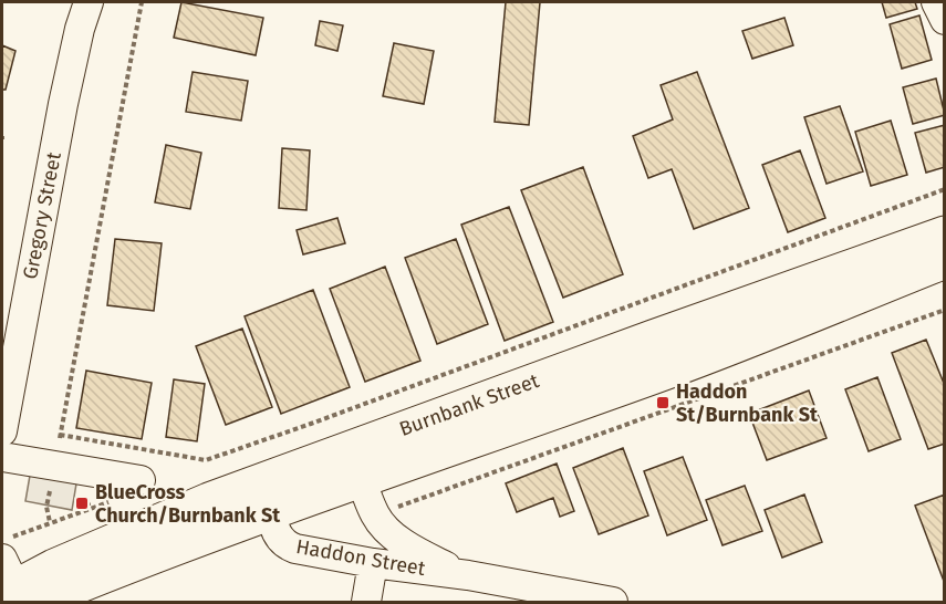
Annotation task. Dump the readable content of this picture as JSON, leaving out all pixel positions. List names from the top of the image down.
{
  "streets": {
    "main road": ["Burnbank Street"],
    "street": ["Gregory Street", "Haddon Street"]
  },
  "crossings": [
    ["Burnbank Street", "Haddon Street"]
  ],
  "places": {
    "transit": ["Haddon St/Burnbank St", "BlueCross Church/Burnbank St"]
  }
}
